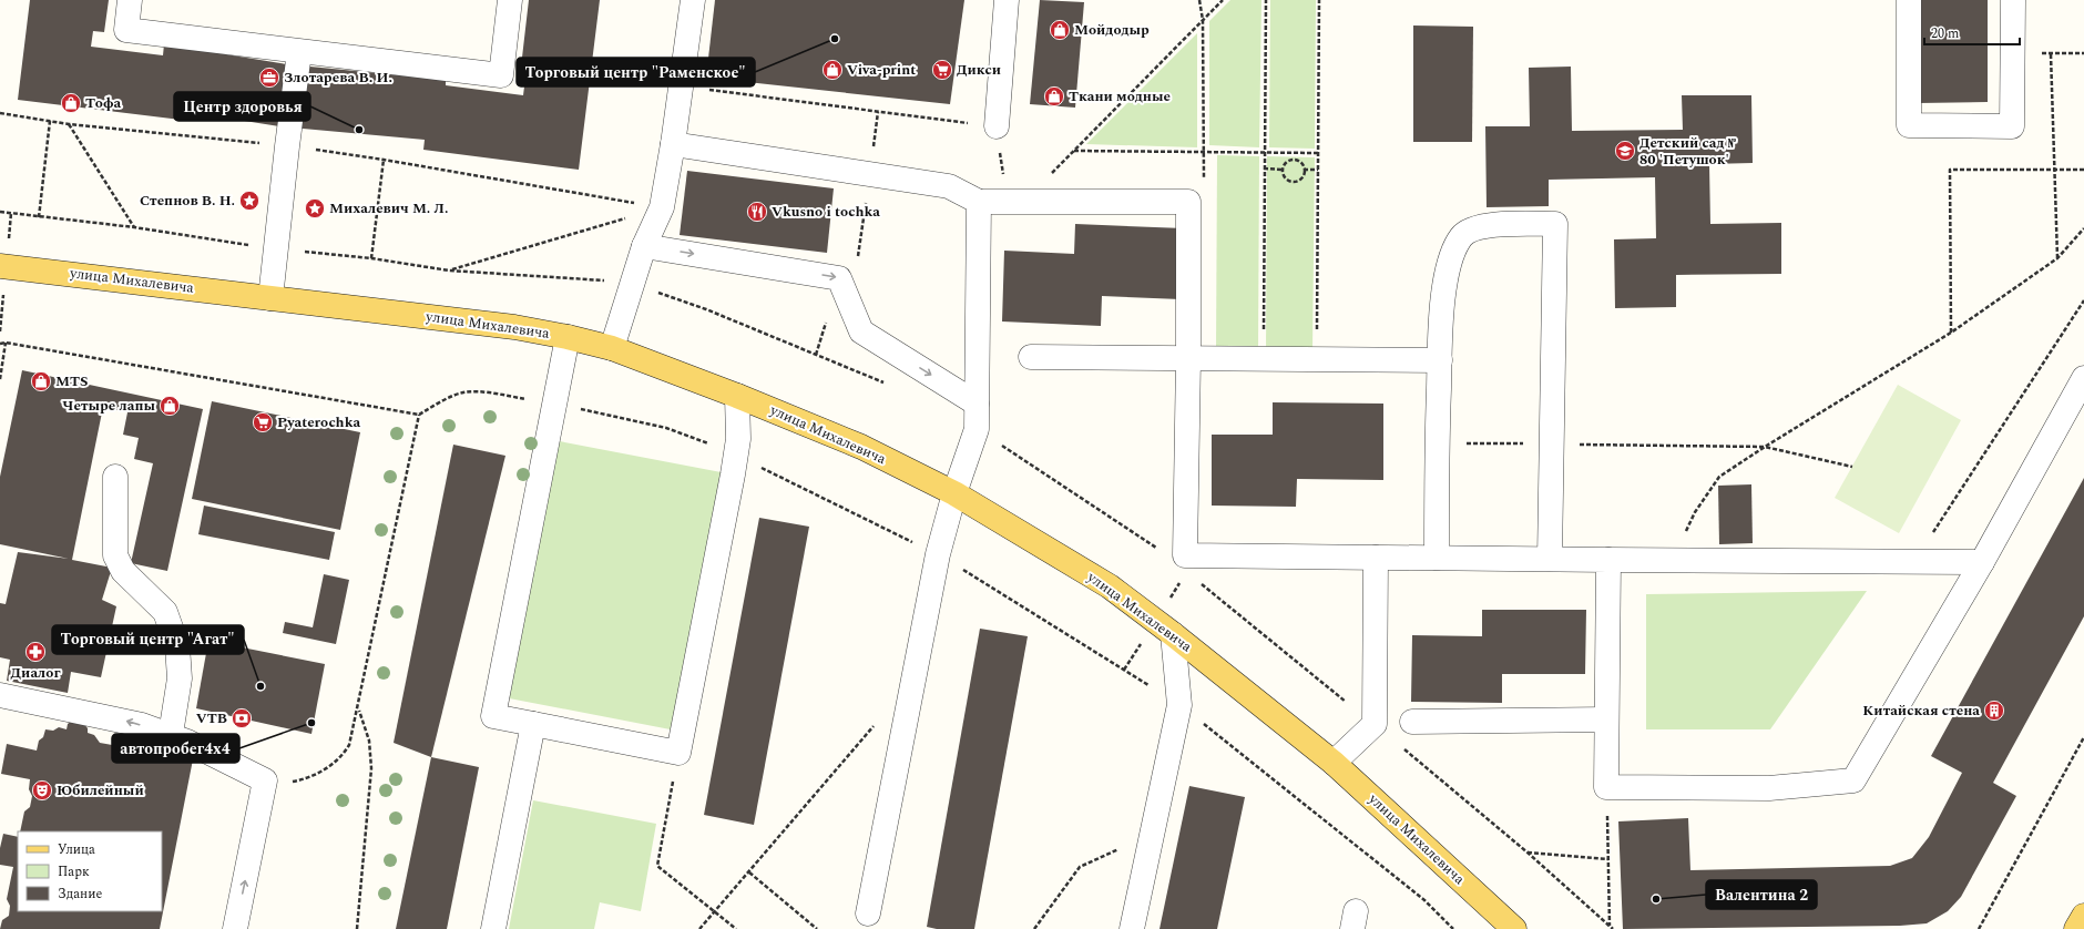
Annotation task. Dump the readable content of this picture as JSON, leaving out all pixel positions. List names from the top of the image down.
{
  "streets": {
    "main road": ["улица Михалевича"]
  },
  "places": {
    "shop": [
      "Мойдодыр",
      "Viva-print",
      "Ткани модные",
      "Тофа",
      "MTS",
      "Четыре лапы"
    ],
    "other": [
      "Торговый центр \"Раменское\"",
      "Центр здоровья",
      "Торговый центр \"Агат\"",
      "автопробег4х4",
      "Валентина 2"
    ],
    "supermarket": ["Дикси", "Pyaterochka"],
    "office": ["Злотарева В. И."],
    "school or university": ["Детский сад № 80 'Петушок'"],
    "place": ["Степнов В. Н.", "Михалевич М. Л."],
    "restaurant": ["Vkusno i tochka"],
    "pharmacy": ["Диалог"],
    "building": ["Китайская стена"],
    "bank": ["VTB"],
    "theatre": ["Юбилейный"]
  },
  "legend": ["Улица", "Парк", "Здание"],
  "scale_bar": "20 m"
}
